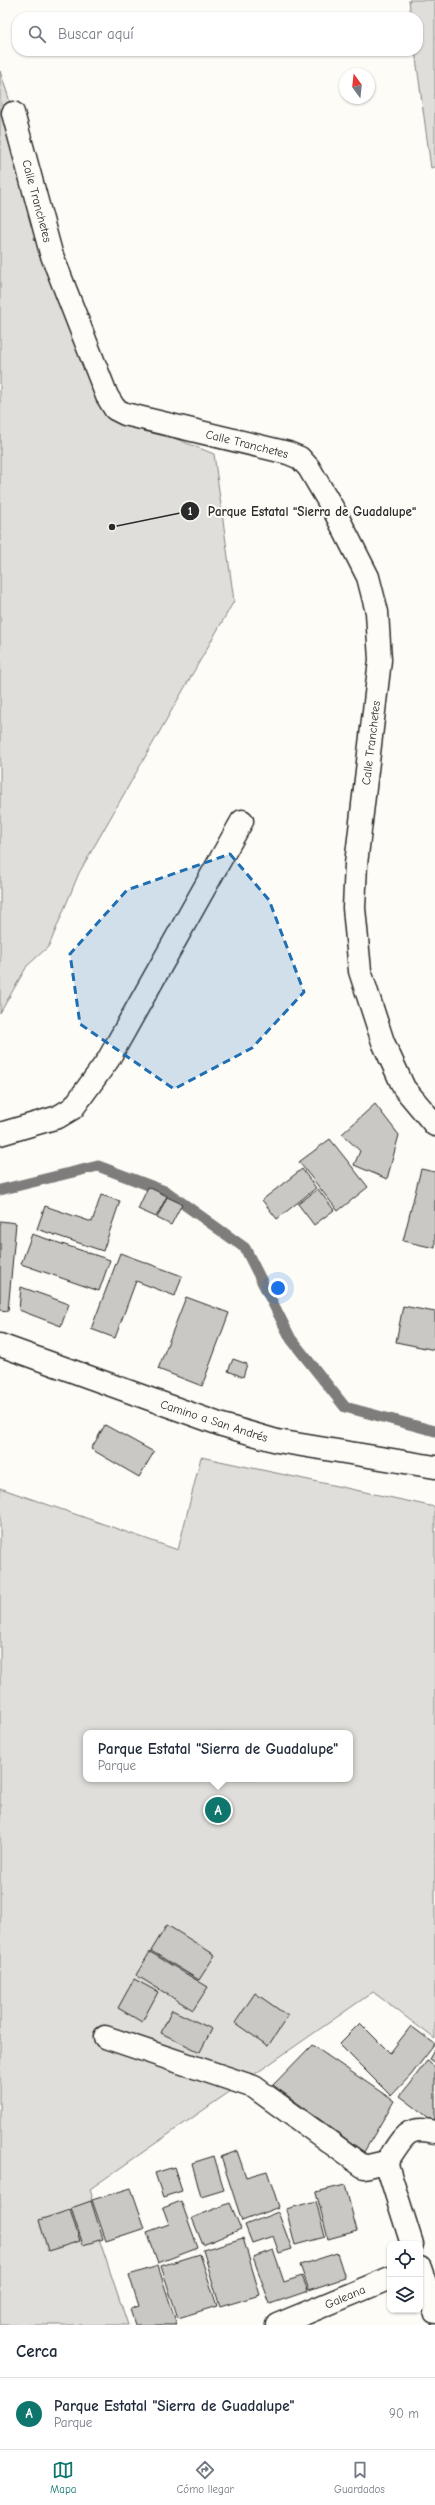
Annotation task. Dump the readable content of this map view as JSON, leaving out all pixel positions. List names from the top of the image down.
{
  "streets": {
    "street": ["Calle Tranchetes", "Camino a San Andrés", "Galeana"]
  },
  "places": ["Parque Estatal \"Sierra de Guadalupe\""],
  "north": "top",
  "page": {
    "search": "Buscar aquí",
    "popup": ["Parque Estatal \"Sierra de Guadalupe\"", "Parque"],
    "pins": "A",
    "heading": "Cerca",
    "list": [
      {
        "mark": "A",
        "name": "Parque Estatal \"Sierra de Guadalupe\"",
        "note": "Parque",
        "value": "90 m"
      }
    ],
    "nav": ["Mapa", "Cómo llegar", "Guardados"]
  }
}
